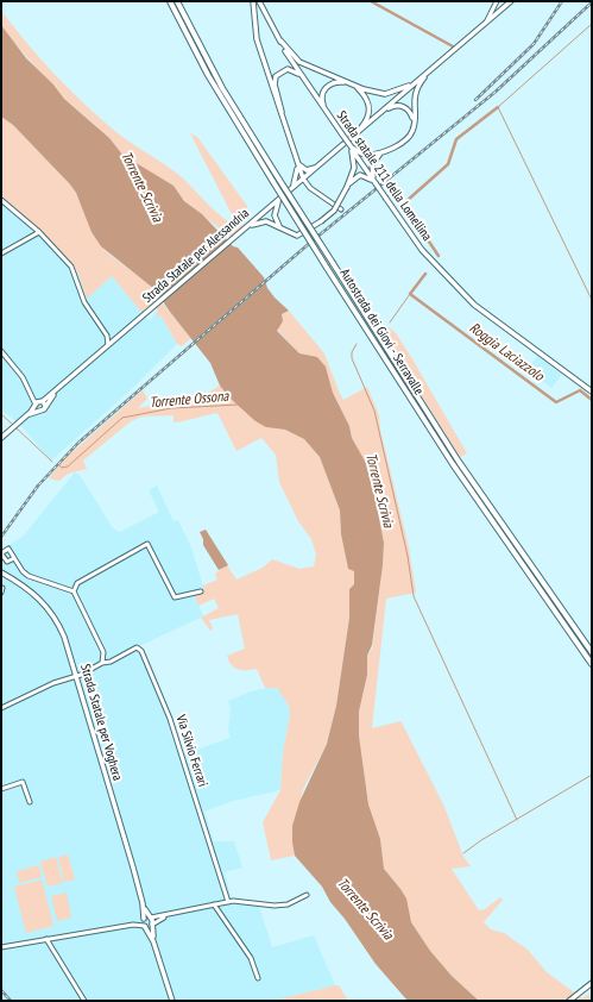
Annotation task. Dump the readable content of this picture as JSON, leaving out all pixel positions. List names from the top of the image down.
{
  "streets": {
    "highway": ["Autostrada dei Giovi - Serravalle"],
    "main road": ["Strada statale 211 della Lomellina", "Strada Statale per Alessandria", "Strada Statale per Voghera"],
    "street": ["Via Silvio Ferrari"]
  },
  "water": ["Torrente Scrivia", "Roggia Laciazzolo", "Torrente Ossona"]
}
